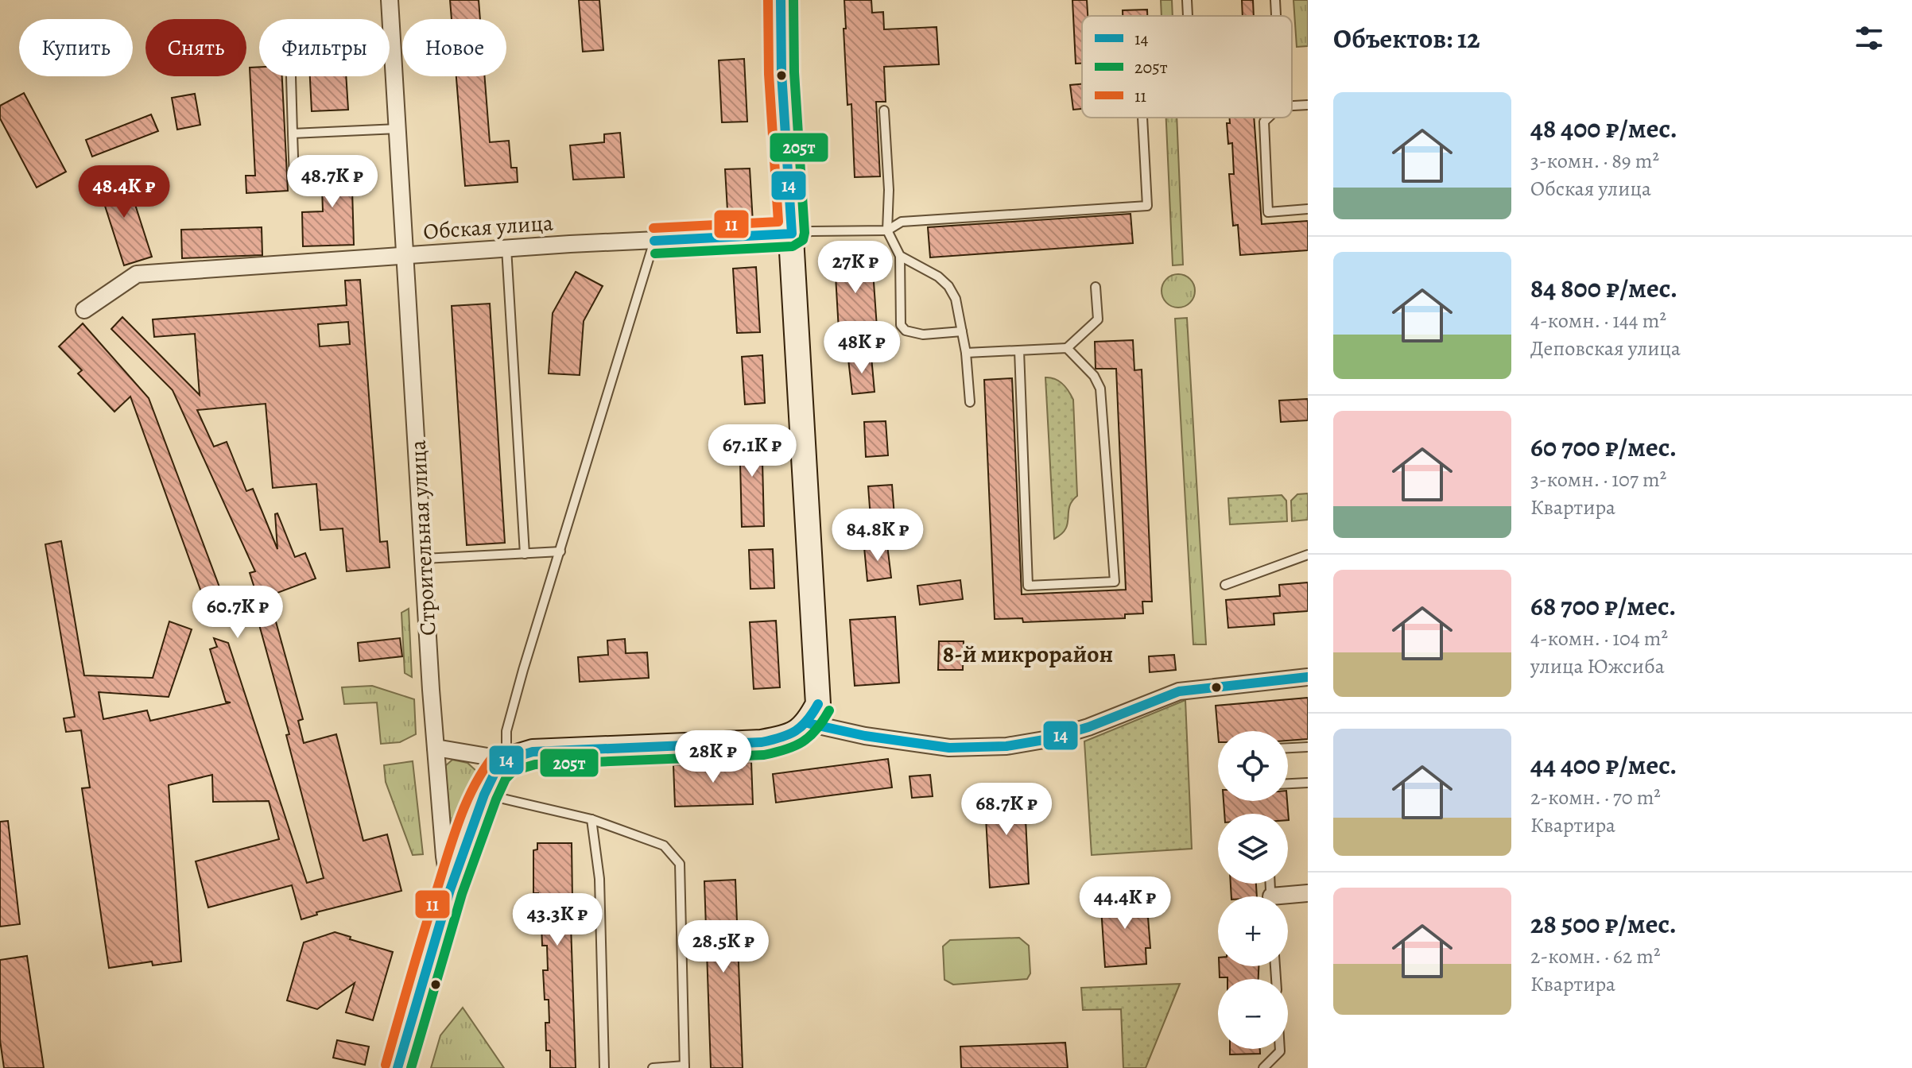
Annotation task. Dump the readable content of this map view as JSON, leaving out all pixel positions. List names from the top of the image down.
{
  "streets": {
    "street": ["Обская улица", "Строительная улица"]
  },
  "crossings": [
    ["Обская улица", "Строительная улица"]
  ],
  "districts": ["8-й микрорайон"],
  "lines": ["transit line 14", "transit line 205т", "transit line 11"],
  "legend": ["14", "205т", "11"],
  "page": {
    "heading": "Объектов: 12",
    "chip": [
      "Купить",
      "Снять",
      "Фильтры",
      "Новое"
    ],
    "list": [
      {
        "name": "48 400 ₽/мес.",
        "note": "3-комн. · 89 m² · Обская улица"
      },
      {
        "name": "84 800 ₽/мес.",
        "note": "4-комн. · 144 m² · Деповская улица"
      },
      {
        "name": "60 700 ₽/мес.",
        "note": "3-комн. · 107 m² · Квартира"
      },
      {
        "name": "68 700 ₽/мес.",
        "note": "4-комн. · 104 m² · улица Южсиба"
      },
      {
        "name": "44 400 ₽/мес.",
        "note": "2-комн. · 70 m² · Квартира"
      },
      {
        "name": "28 500 ₽/мес.",
        "note": "2-комн. · 62 m² · Квартира"
      }
    ],
    "price": [
      "48.7K ₽",
      "48.4K ₽",
      "27K ₽",
      "48K ₽",
      "67.1K ₽",
      "84.8K ₽",
      "60.7K ₽",
      "28K ₽",
      "68.7K ₽",
      "44.4K ₽",
      "43.3K ₽",
      "28.5K ₽"
    ],
    "map_buttons": ["+", "−"]
  }
}
